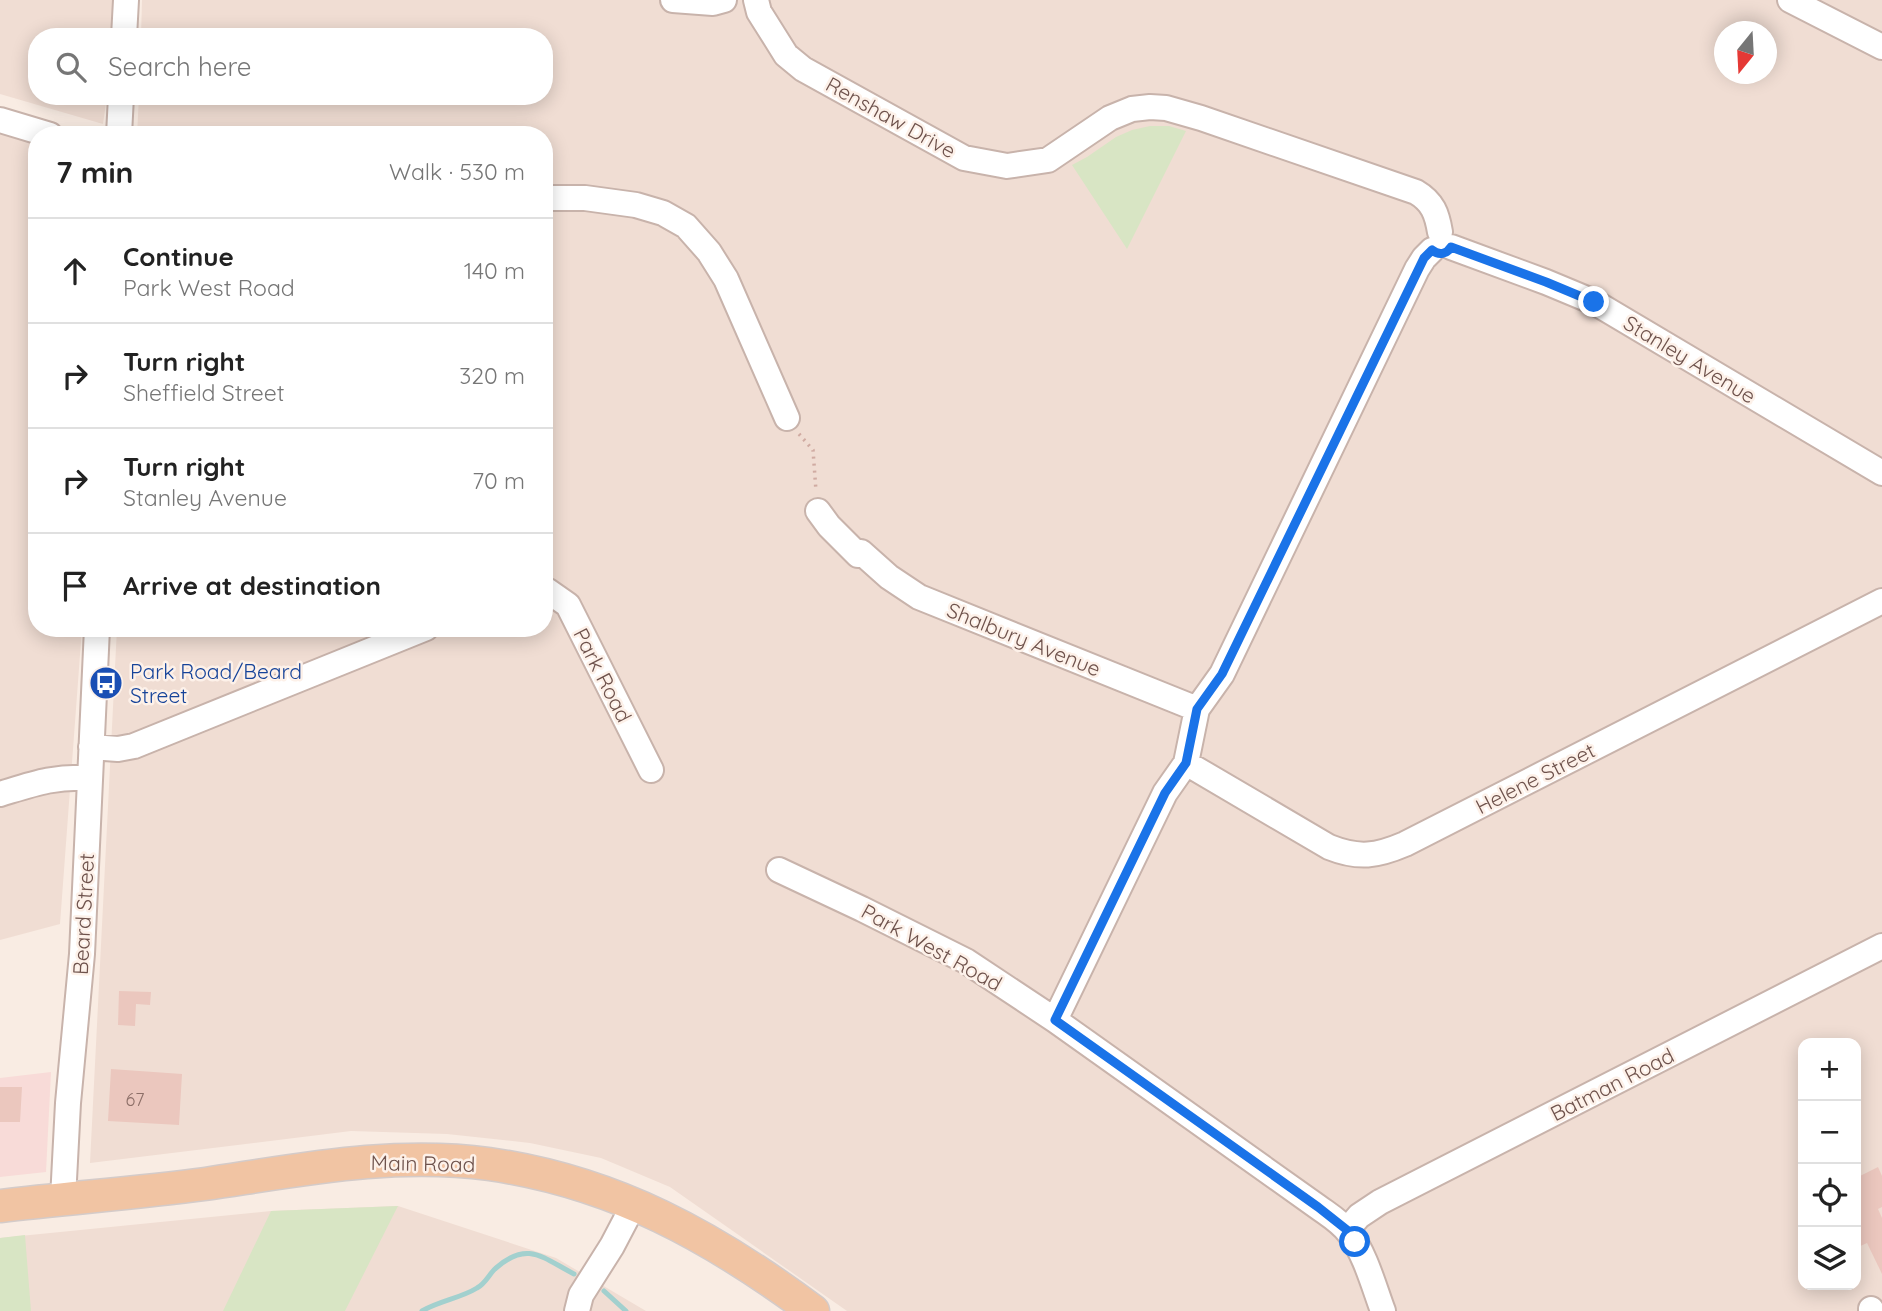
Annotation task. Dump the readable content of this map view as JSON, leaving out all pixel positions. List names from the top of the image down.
{
  "streets": {
    "main road": ["Main Road"],
    "street": [
      "Renshaw Drive",
      "Stanley Avenue",
      "Shalbury Avenue",
      "Park Road",
      "Helene Street",
      "Beard Street",
      "Park West Road",
      "Batman Road"
    ]
  },
  "crossings": [
    ["Renshaw Drive", "Stanley Avenue"],
    ["Beard Street", "Main Road"],
    ["Park West Road", "Batman Road"]
  ],
  "places": {
    "bus stop": ["Park Road/Beard Street"]
  },
  "house_numbers": ["67"],
  "north": "bottom",
  "page": {
    "search": "Search here",
    "heading": ["7 min", "Walk · 530 m"],
    "list": [
      ["Continue", "Park West Road", "140 m"],
      ["Turn right", "Sheffield Street", "320 m"],
      ["Turn right", "Stanley Avenue", "70 m"],
      "Arrive at destination"
    ],
    "map_buttons": ["+", "−"]
  }
}
